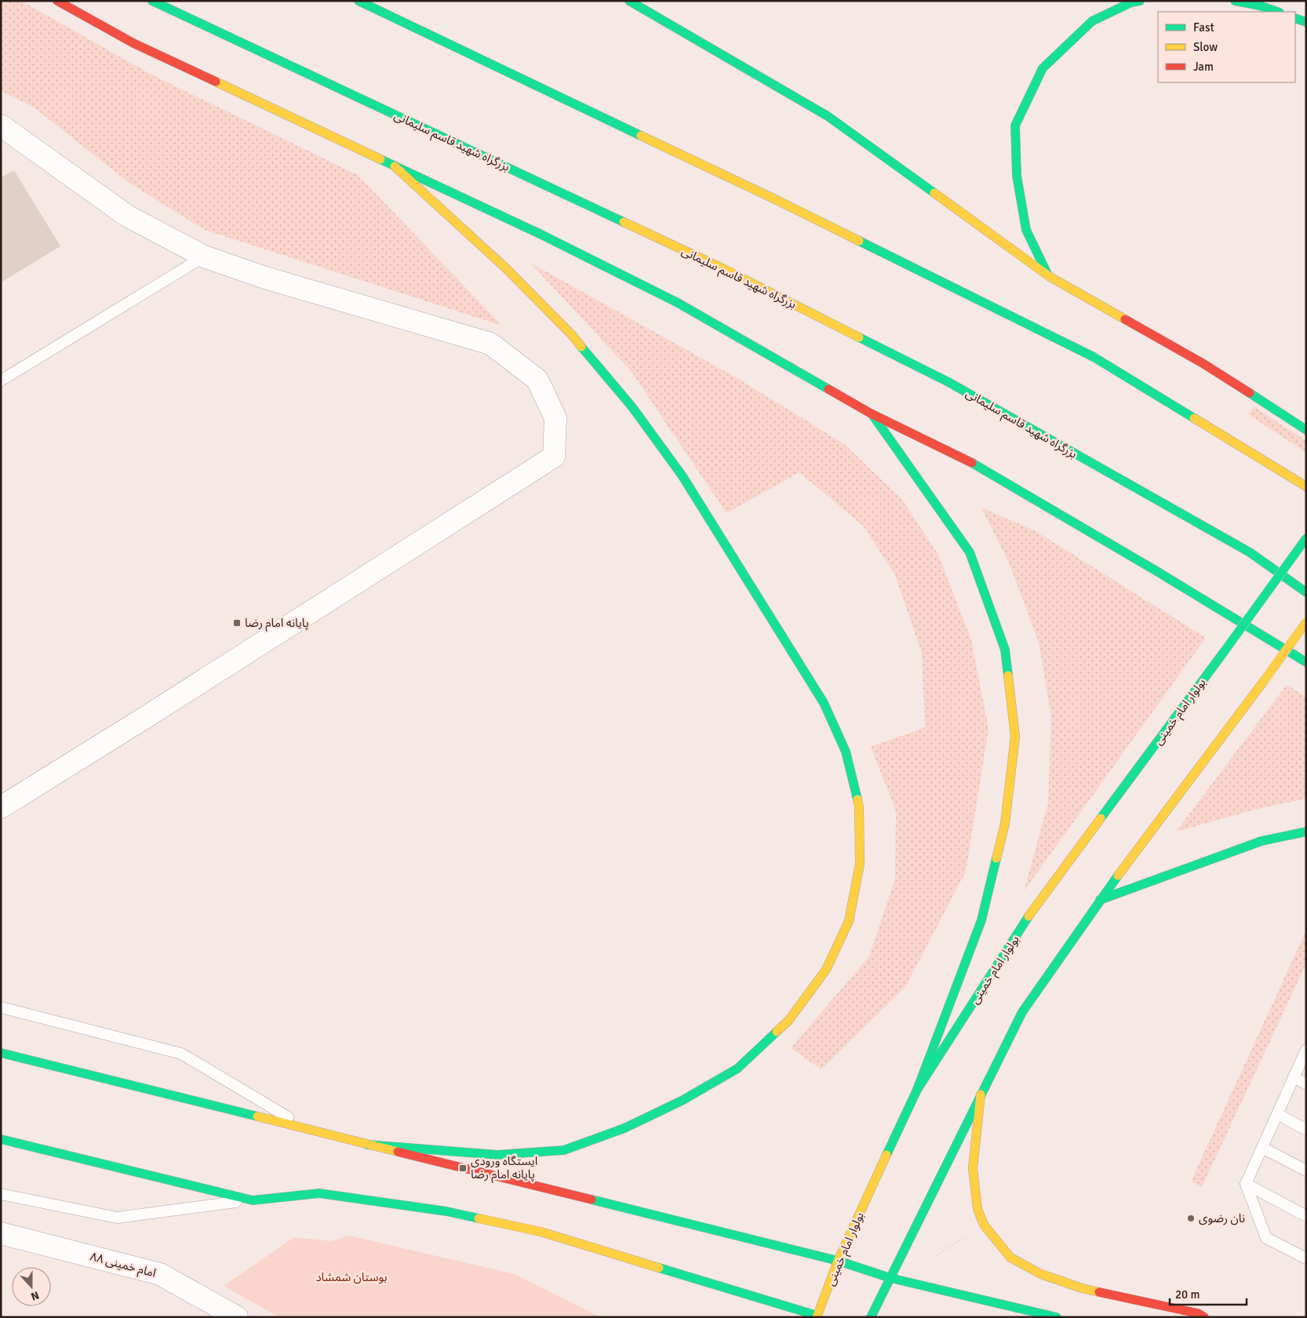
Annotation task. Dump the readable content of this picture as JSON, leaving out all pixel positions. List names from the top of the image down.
{
  "streets": {
    "main road": ["بزرگراه شهید قاسم سلیمانی", "بولوار امام خمینی"],
    "street": ["امام خمینی ۸۸"]
  },
  "parks": ["بوستان شمشاد"],
  "places": {
    "transit": ["پایانه امام رضا", "ایستگاه ورودی پایانه امام رضا"],
    "other": ["نان رضوی"]
  },
  "legend": ["Fast", "Slow", "Jam"],
  "scale_bar": "20 m",
  "north": "bottom"
}
